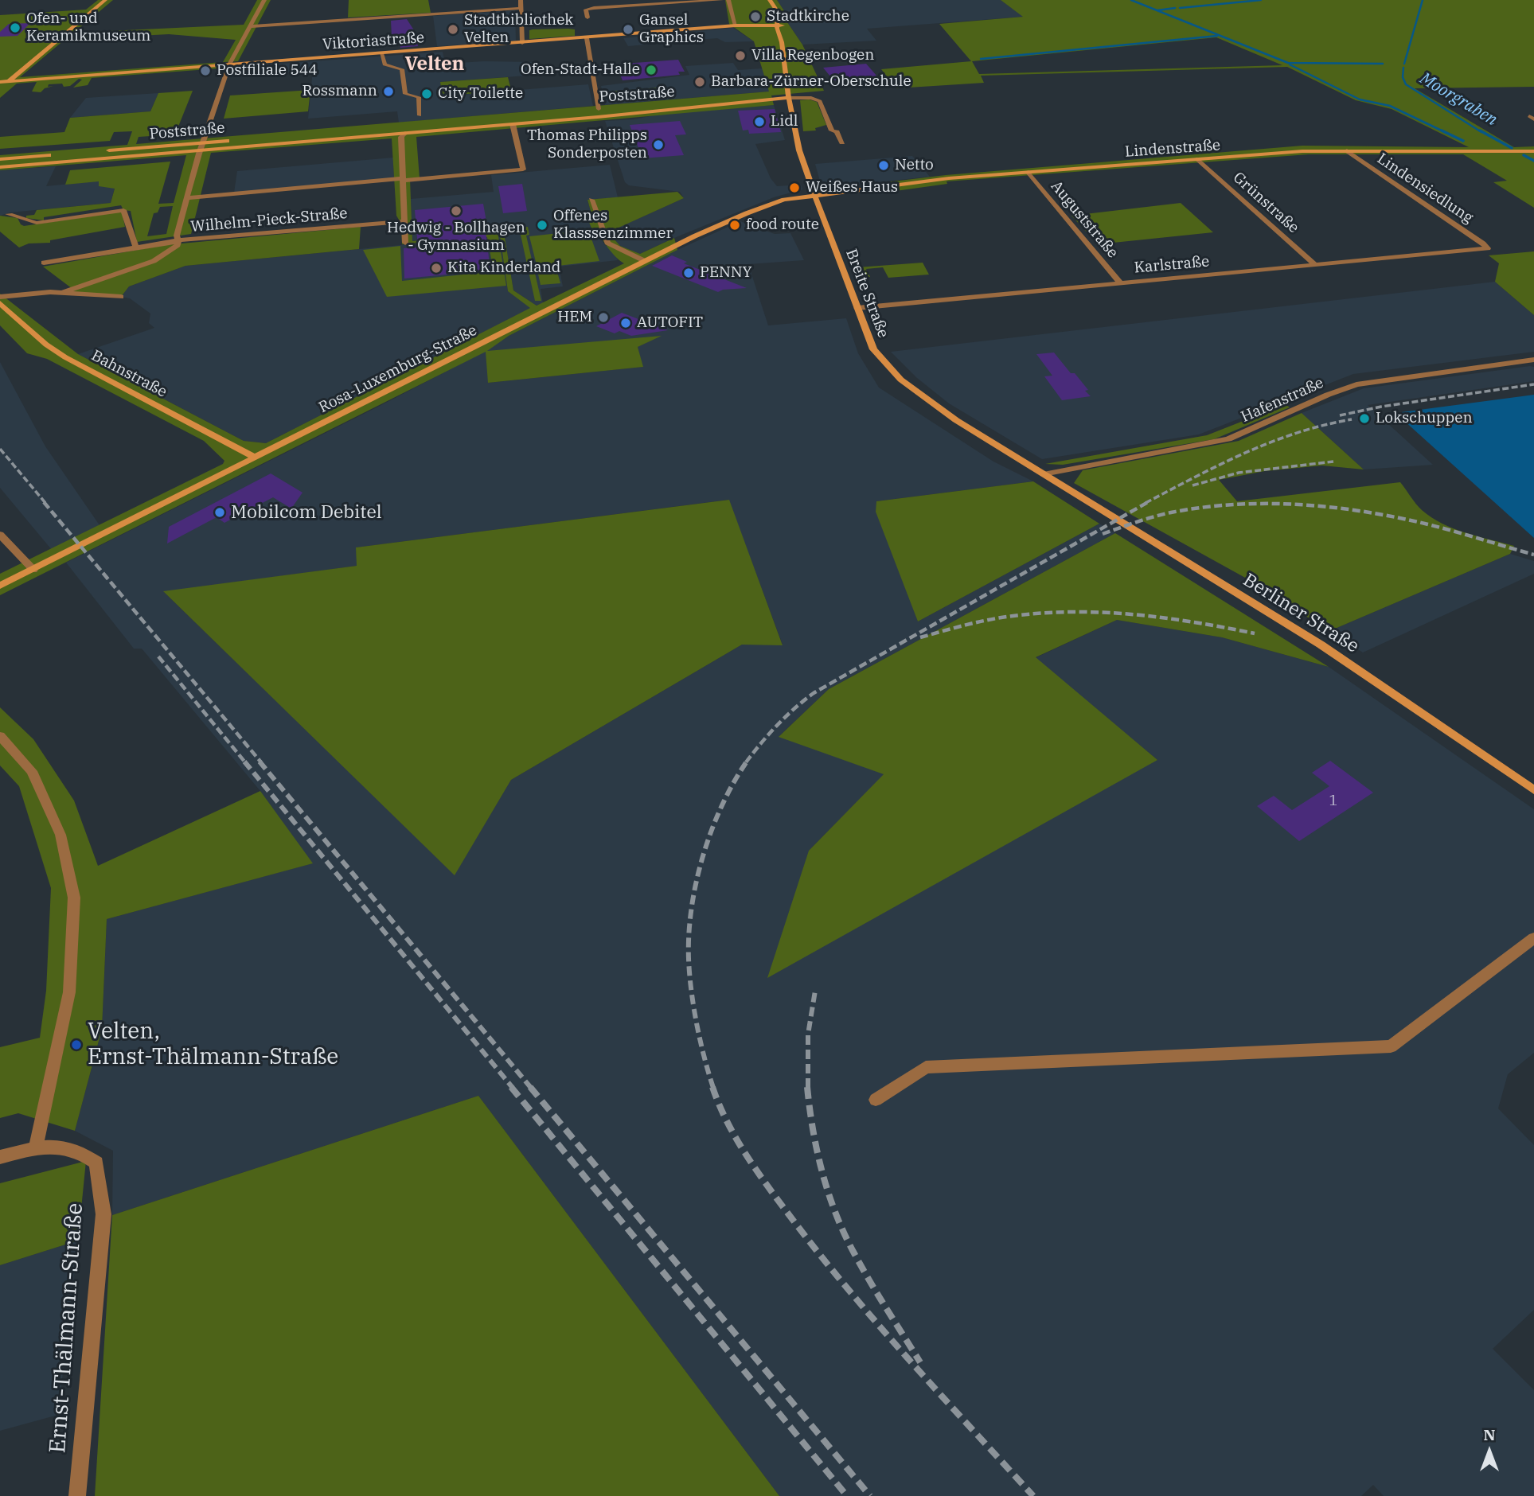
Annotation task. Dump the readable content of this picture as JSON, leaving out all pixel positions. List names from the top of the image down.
{
  "streets": {
    "main road": [
      "Viktoriastraße",
      "Poststraße",
      "Lindenstraße",
      "Breite Straße",
      "Rosa-Luxemburg-Straße",
      "Bahnstraße",
      "Berliner Straße"
    ],
    "street": [
      "Lindensiedlung",
      "Grünstraße",
      "Auguststraße",
      "Wilhelm-Pieck-Straße",
      "Karlstraße",
      "Hafenstraße",
      "Ernst-Thälmann-Straße"
    ]
  },
  "crossings": [
    ["Viktoriastraße", "Breite Straße"],
    ["Poststraße", "Wilhelm-Pieck-Straße"],
    ["Poststraße", "Breite Straße"],
    ["Lindenstraße", "Lindensiedlung"],
    ["Lindenstraße", "Grünstraße"],
    ["Lindenstraße", "Auguststraße"],
    ["Lindenstraße", "Breite Straße"],
    ["Lindenstraße", "Rosa-Luxemburg-Straße"],
    ["Lindensiedlung", "Karlstraße"],
    ["Grünstraße", "Karlstraße"],
    ["Auguststraße", "Karlstraße"],
    ["Karlstraße", "Breite Straße"],
    ["Breite Straße", "Rosa-Luxemburg-Straße"],
    ["Breite Straße", "Hafenstraße"],
    ["Breite Straße", "Berliner Straße"],
    ["Rosa-Luxemburg-Straße", "Bahnstraße"],
    ["Hafenstraße", "Berliner Straße"]
  ],
  "districts": ["Velten"],
  "water": ["Moorgraben"],
  "places": [
    "Stadtkirche",
    "Ofen- und Keramikmuseum",
    "Stadtbibliothek Velten",
    "Gansel Graphics",
    "Villa Regenbogen",
    "Ofen-Stadt-Halle",
    "Postfiliale 544",
    "Barbara-Zürner-Oberschule",
    "Rossmann",
    "City Toilette",
    "Lidl",
    "Thomas Philipps Sonderposten",
    "Netto",
    "Weißes Haus",
    "Hedwig - Bollhagen - Gymnasium",
    "Offenes Klasssenzimmer",
    "food route",
    "Kita Kinderland",
    "PENNY",
    "HEM",
    "AUTOFIT",
    "Lokschuppen",
    "Mobilcom Debitel",
    "Velten, Ernst-Thälmann-Straße"
  ],
  "house_numbers": ["1"],
  "north": "top"
}
